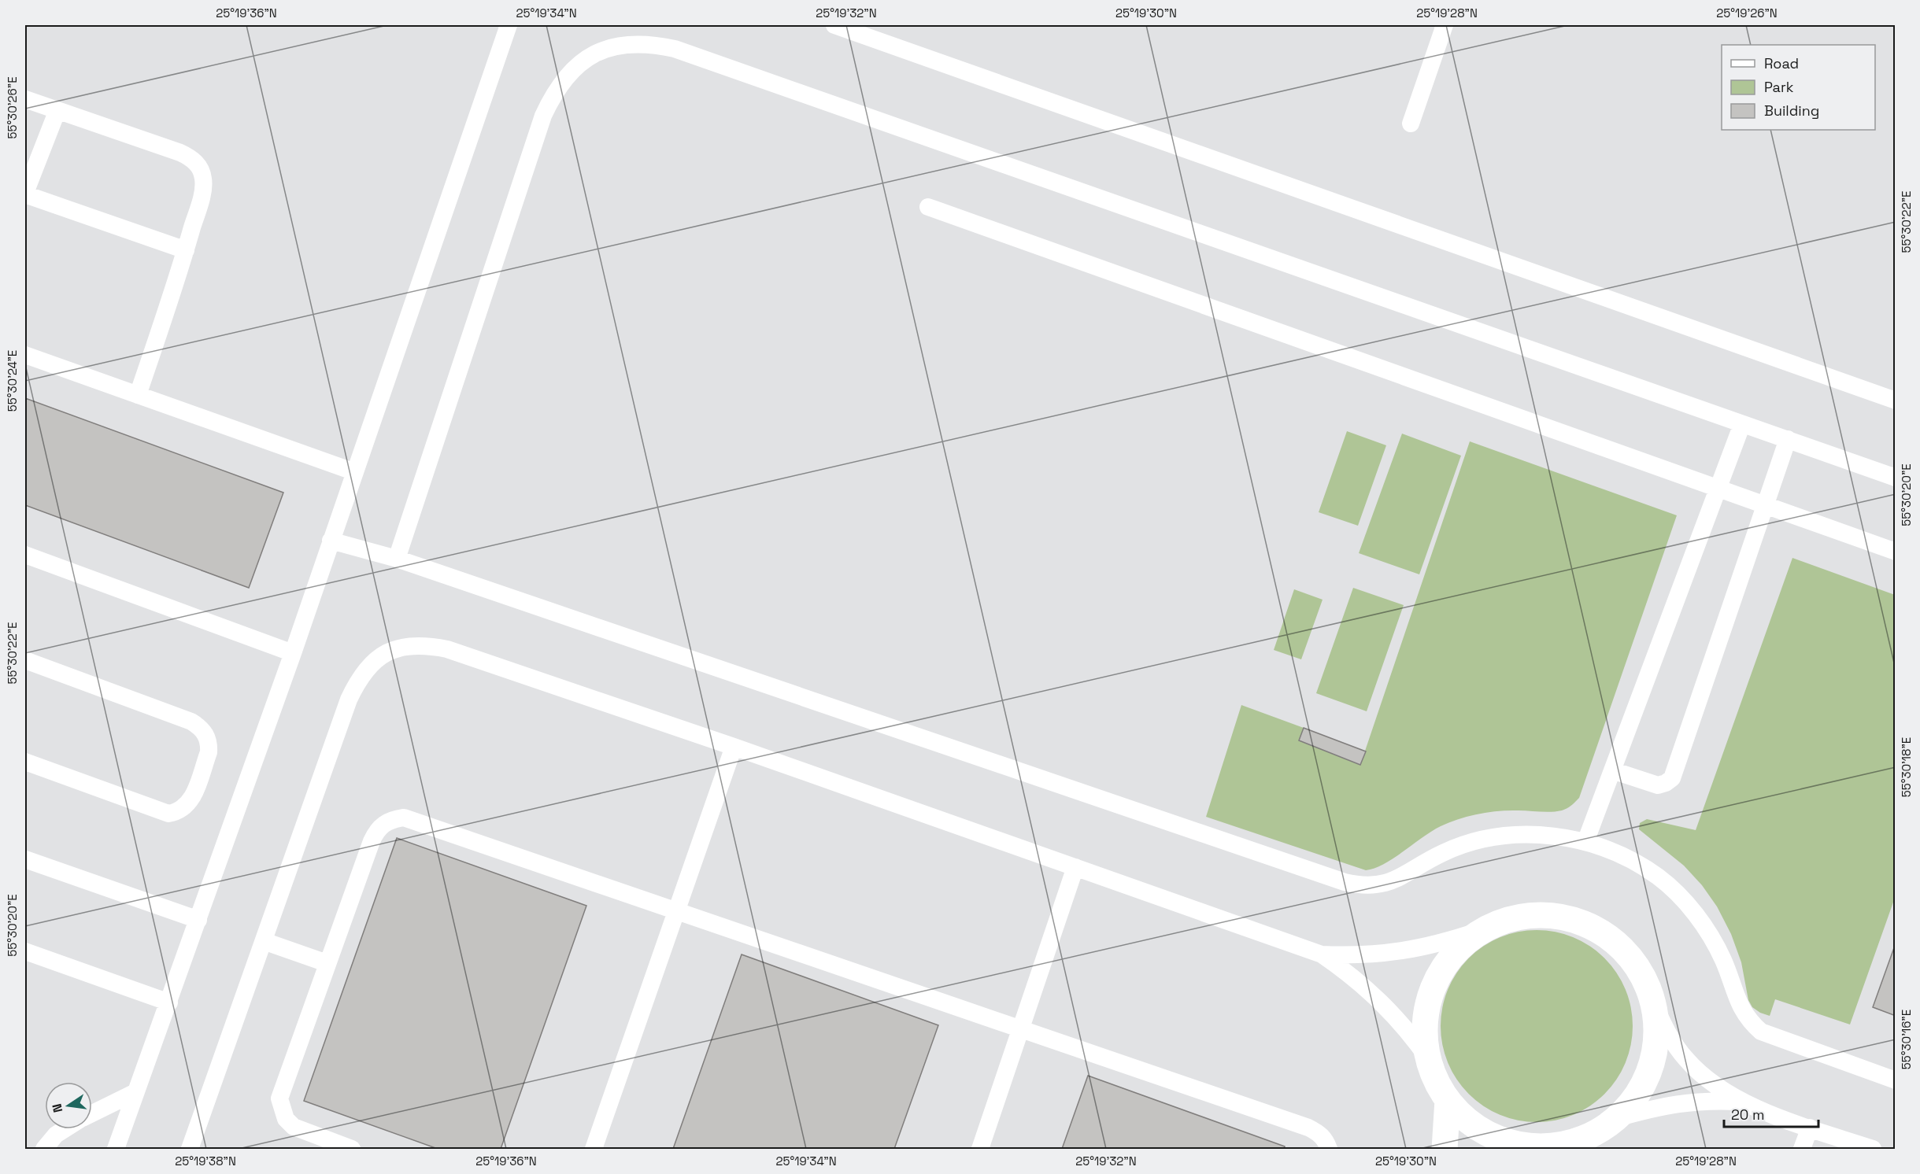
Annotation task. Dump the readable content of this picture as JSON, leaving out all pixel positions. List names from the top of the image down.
{
  "legend": ["Road", "Park", "Building"],
  "scale_bar": "20 m",
  "north": "left",
  "coordinates": [
    "25°19'36\"N",
    "25°19'34\"N",
    "25°19'32\"N",
    "25°19'30\"N",
    "25°19'28\"N",
    "25°19'26\"N",
    "55°30'26\"E",
    "55°30'22\"E",
    "55°30'24\"E",
    "55°30'20\"E",
    "55°30'18\"E",
    "55°30'16\"E",
    "25°19'38\"N"
  ]
}
